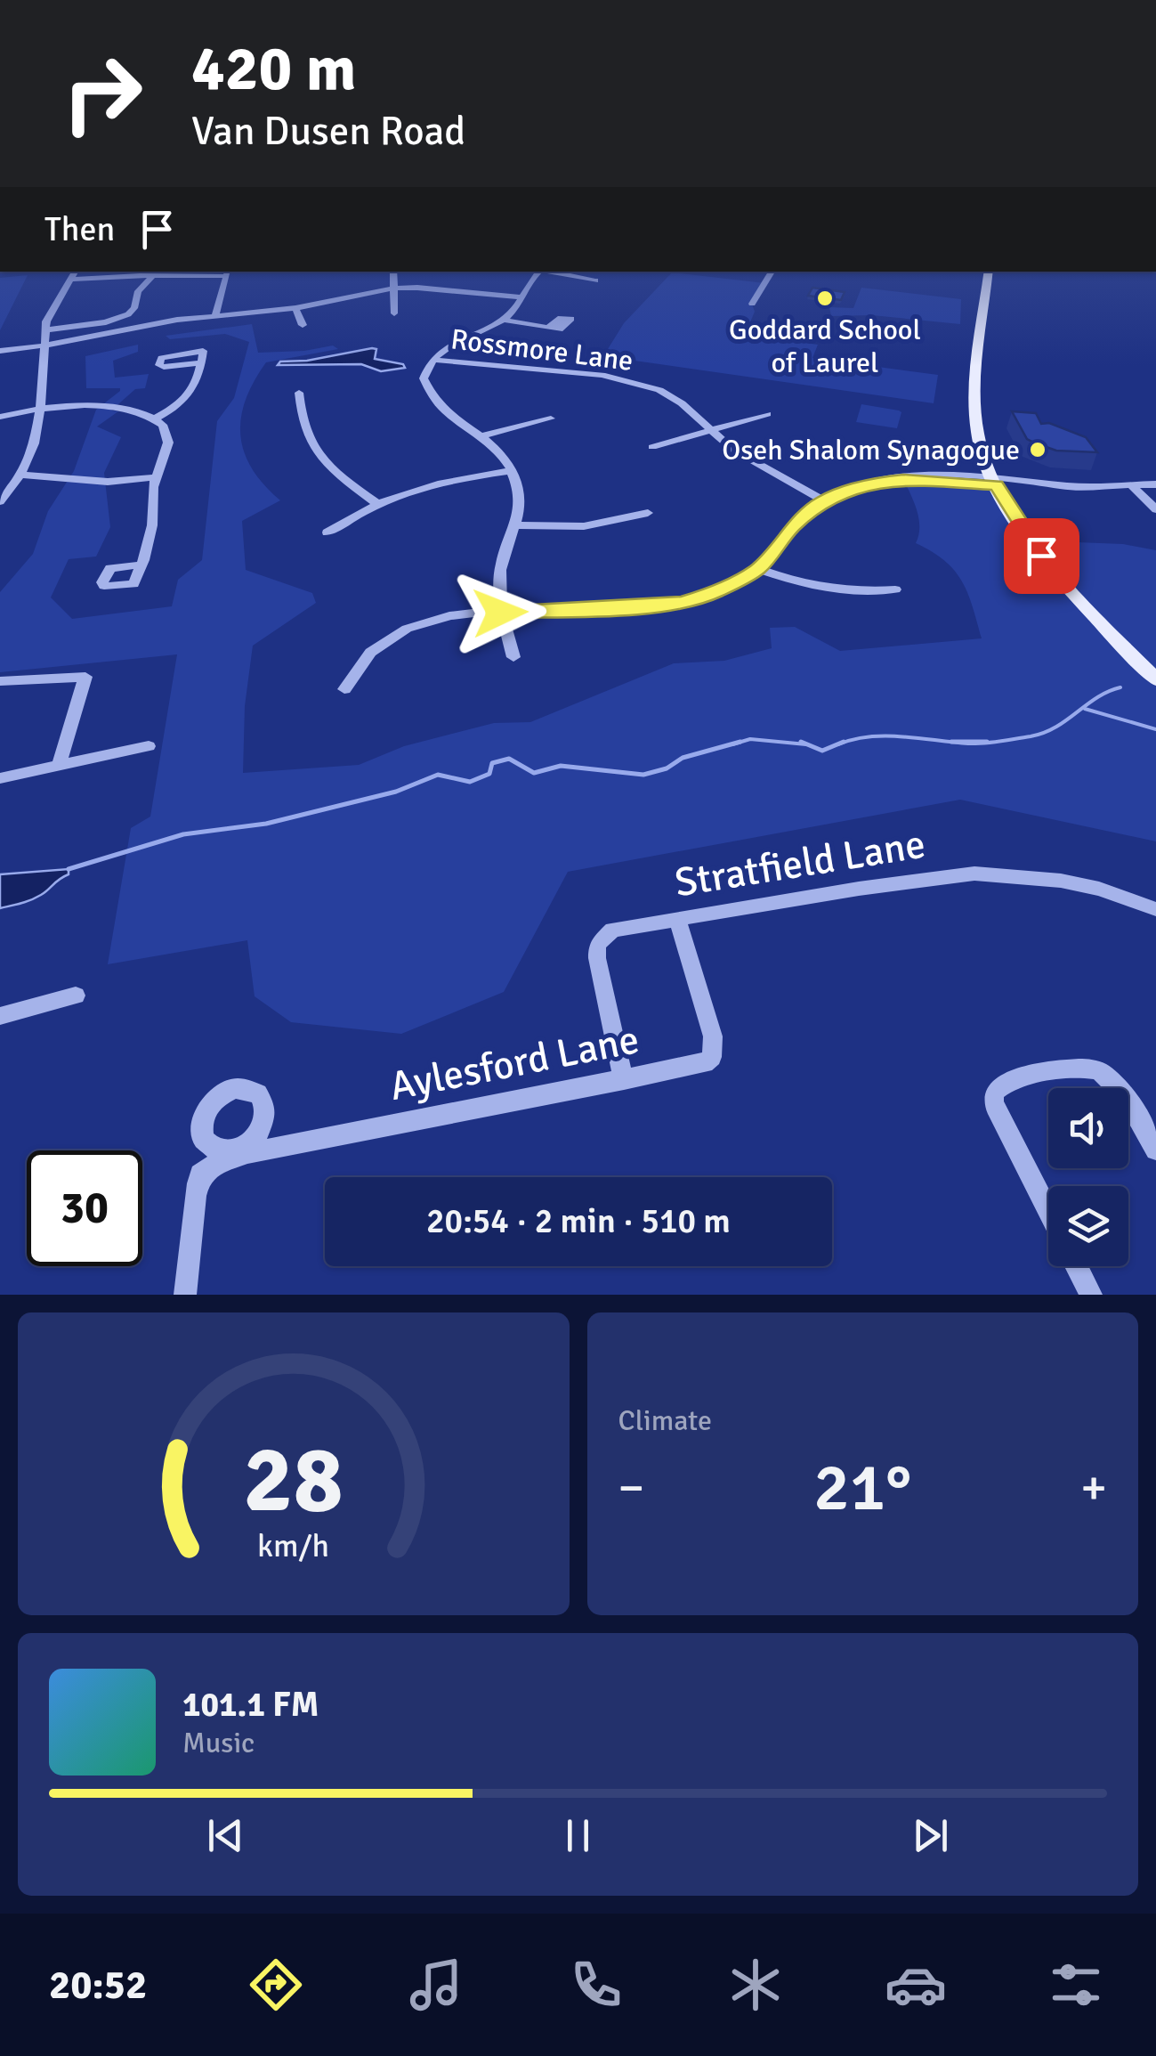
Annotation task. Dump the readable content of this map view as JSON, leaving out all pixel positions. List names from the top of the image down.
{
  "streets": {
    "street": ["Rossmore Lane", "Stratfield Lane", "Aylesford Lane"]
  },
  "crossings": [
    ["Stratfield Lane", "Aylesford Lane"]
  ],
  "places": ["Goddard School of Laurel", "Oseh Shalom Synagogue"],
  "page": {
    "turn": ["420 m", "Van Dusen Road"],
    "then": "Then",
    "limit": "30",
    "trip": "20:54 · 2 min · 510 m",
    "tile": "Climate",
    "heat": ["−", "21°", "+"],
    "song": ["101.1 FM", "Music"],
    "tabs": "20:52",
    "gauge": ["28", "km/h"]
  }
}
